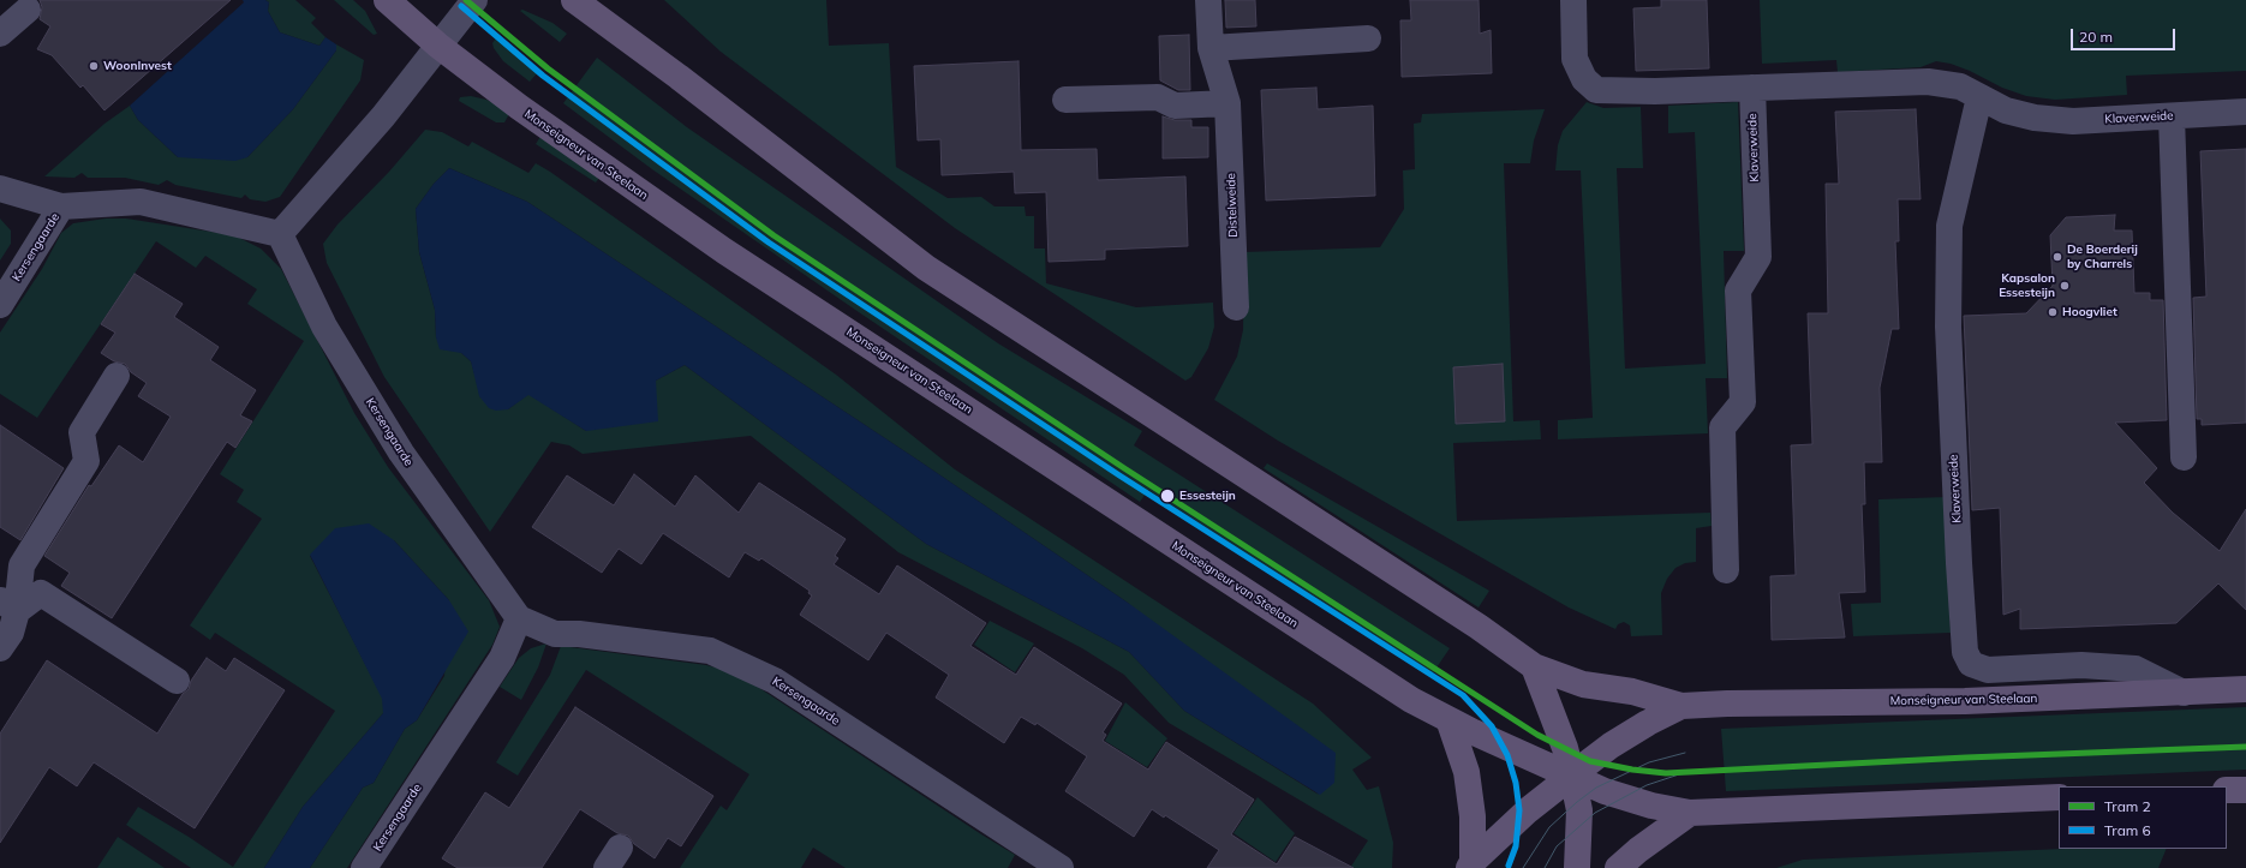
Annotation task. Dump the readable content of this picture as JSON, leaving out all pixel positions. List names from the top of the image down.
{
  "streets": {
    "main road": ["Monseigneur van Steelaan"],
    "street": ["Klaverweide", "Distelweide", "Kersengaarde"]
  },
  "crossings": [
    ["Klaverweide", "Monseigneur van Steelaan"]
  ],
  "places": [
    "WoonInvest",
    "De Boerderij by Charrels",
    "Kapsalon Essesteijn",
    "Hoogvliet",
    "Essesteijn"
  ],
  "lines": ["tram line 2", "tram line 6"],
  "legend": ["Tram 2", "Tram 6"],
  "scale_bar": "20 m"
}
